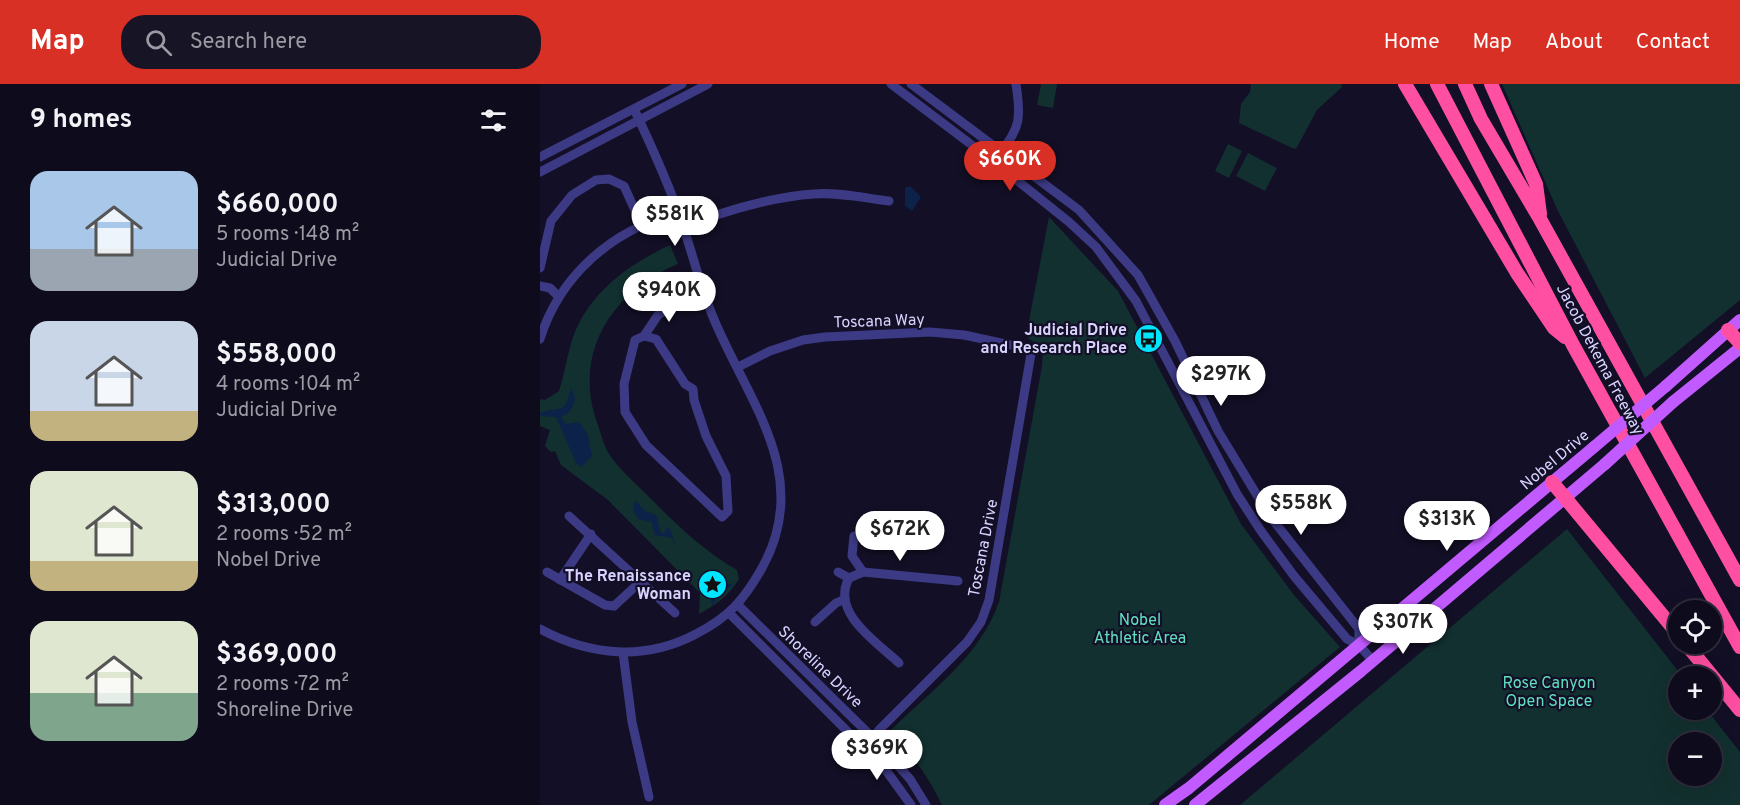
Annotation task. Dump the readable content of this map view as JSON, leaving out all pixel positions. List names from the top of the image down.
{
  "streets": {
    "highway": ["Jacob Dekema Freeway"],
    "main road": ["Nobel Drive"],
    "street": ["Toscana Way", "Toscana Drive", "Shoreline Drive"]
  },
  "crossings": [
    ["Toscana Way", "Toscana Drive"],
    ["Toscana Drive", "Shoreline Drive"]
  ],
  "parks": ["Nobel Athletic Area", "Rose Canyon Open Space"],
  "places": {
    "bus stop": ["Judicial Drive and Research Place"],
    "place": ["The Renaissance Woman"]
  },
  "page": {
    "header": "Map",
    "search": "Search here",
    "nav": [
      "Home",
      "Map",
      "About",
      "Contact"
    ],
    "heading": "9 homes",
    "price": [
      "$660K",
      "$581K",
      "$940K",
      "$297K",
      "$558K",
      "$313K",
      "$672K",
      "$307K",
      "$369K"
    ],
    "list": [
      {
        "name": "$660,000",
        "note": "5 rooms · 148 m² · Judicial Drive"
      },
      {
        "name": "$558,000",
        "note": "4 rooms · 104 m² · Judicial Drive"
      },
      {
        "name": "$313,000",
        "note": "2 rooms · 52 m² · Nobel Drive"
      },
      {
        "name": "$369,000",
        "note": "2 rooms · 72 m² · Shoreline Drive"
      }
    ],
    "map_buttons": ["+", "−"]
  }
}
